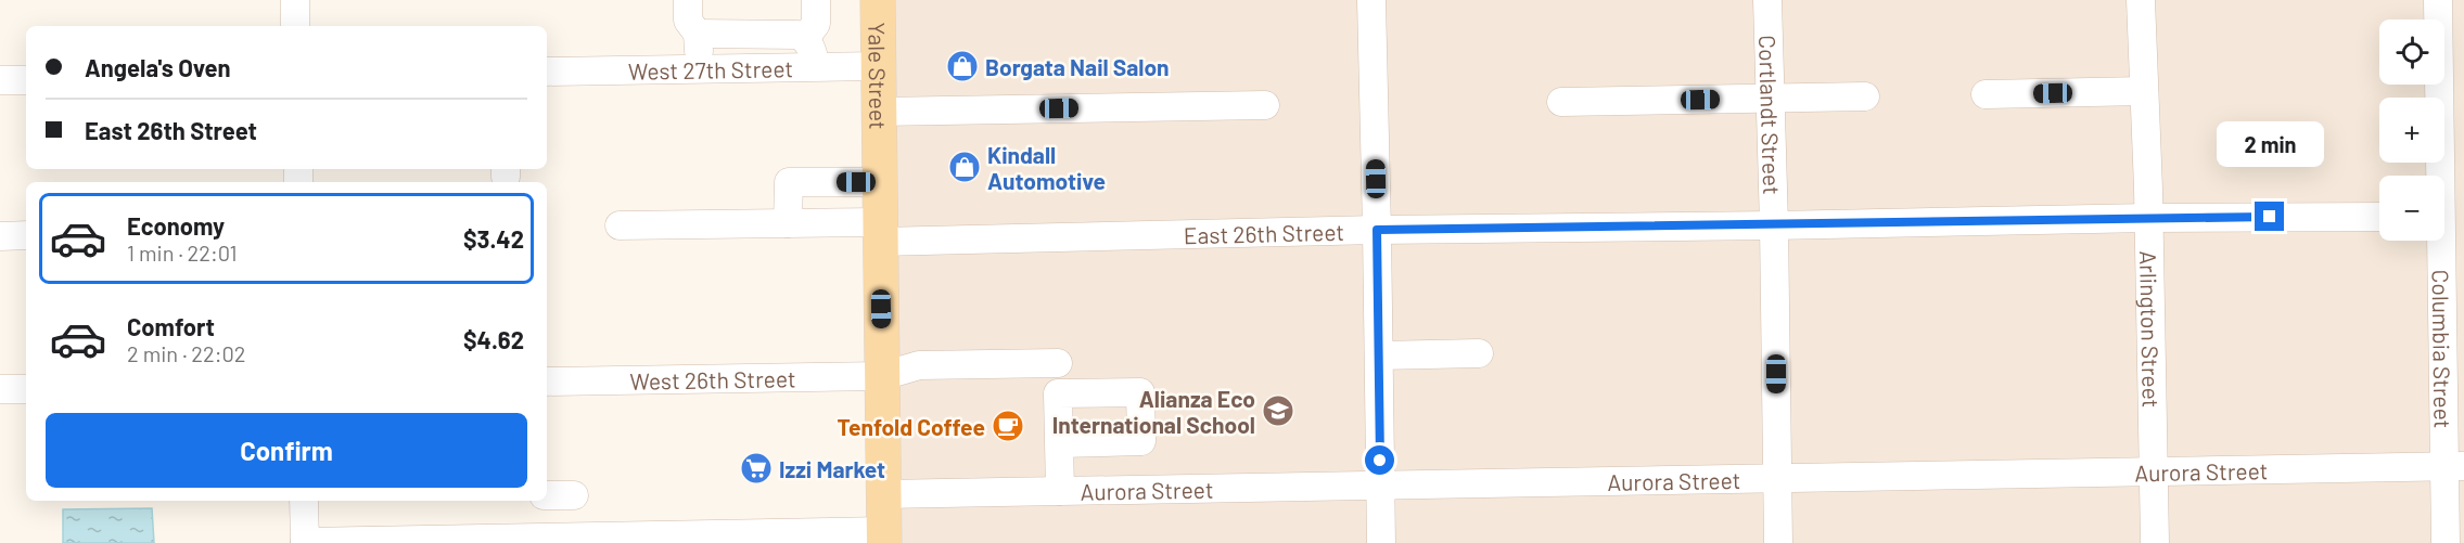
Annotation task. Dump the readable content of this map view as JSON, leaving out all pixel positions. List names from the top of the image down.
{
  "streets": {
    "main road": ["Yale Street"],
    "street": [
      "West 27th Street",
      "Cortlandt Street",
      "East 26th Street",
      "Arlington Street",
      "Columbia Street",
      "West 26th Street",
      "Aurora Street"
    ]
  },
  "crossings": [
    ["West 27th Street", "Yale Street"],
    ["Yale Street", "East 26th Street"],
    ["Yale Street", "West 26th Street"],
    ["Yale Street", "Aurora Street"],
    ["Cortlandt Street", "East 26th Street"],
    ["Cortlandt Street", "Aurora Street"],
    ["East 26th Street", "Arlington Street"],
    ["Arlington Street", "Aurora Street"],
    ["Columbia Street", "Aurora Street"]
  ],
  "places": {
    "shop": ["Borgata Nail Salon", "Kindall Automotive"],
    "school or university": ["Alianza Eco International School"],
    "cafe": ["Tenfold Coffee"],
    "supermarket": ["Izzi Market"]
  },
  "page": {
    "map_buttons": ["+", "−"],
    "banner": ["Angela's Oven", "East 26th Street"],
    "bubble": "2 min",
    "list": [
      {
        "name": "Economy",
        "note": "1 min · 22:01",
        "value": "$3.42"
      },
      {
        "name": "Comfort",
        "note": "2 min · 22:02",
        "value": "$4.62"
      }
    ],
    "buttons": "Confirm"
  }
}
